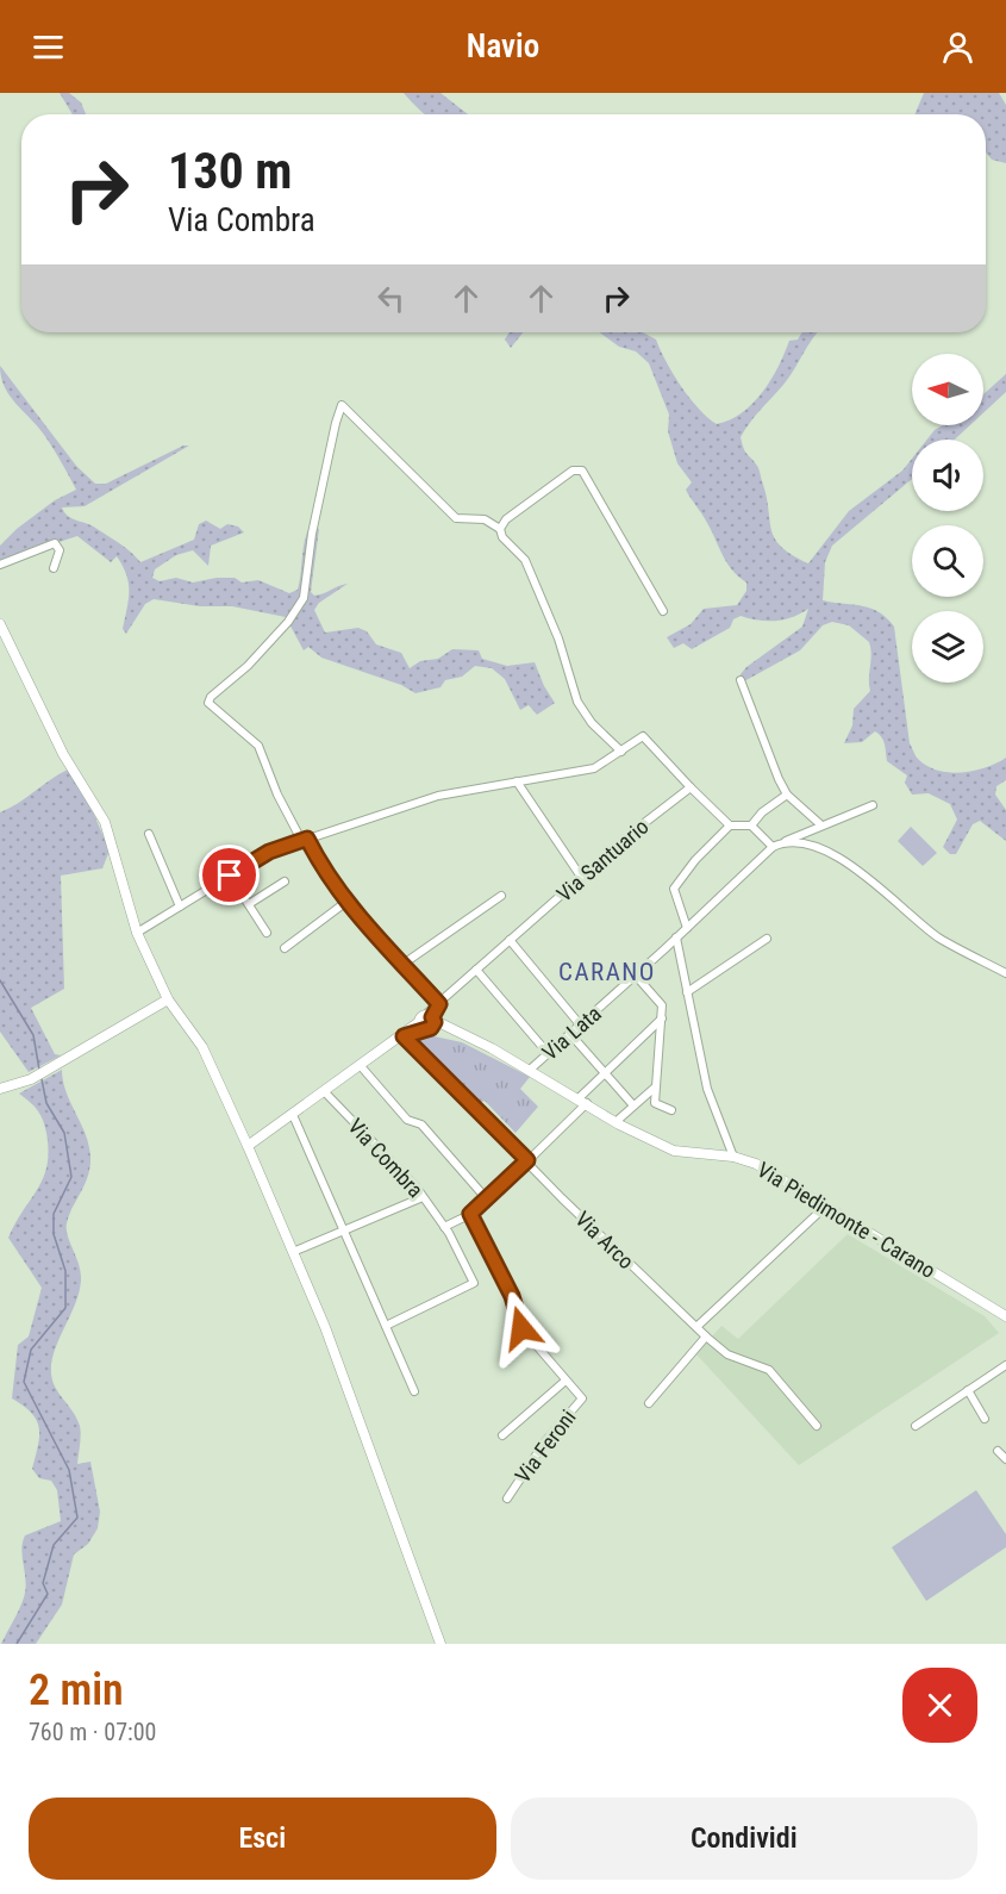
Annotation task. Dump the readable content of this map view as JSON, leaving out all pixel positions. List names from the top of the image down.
{
  "streets": {
    "street": [
      "Via Santuario",
      "Via Lata",
      "Via Combra",
      "Via Piedimonte - Carano",
      "Via Arco",
      "Via Feroni"
    ]
  },
  "crossings": [
    ["Via Santuario", "Via Piedimonte - Carano"],
    ["Via Lata", "Via Piedimonte - Carano"]
  ],
  "districts": ["CARANO"],
  "north": "left",
  "page": {
    "header": "Navio",
    "turn": ["130 m", "Via Combra"],
    "heading": ["2 min", "760 m · 07:00"],
    "buttons": ["Esci", "Condividi"]
  }
}
